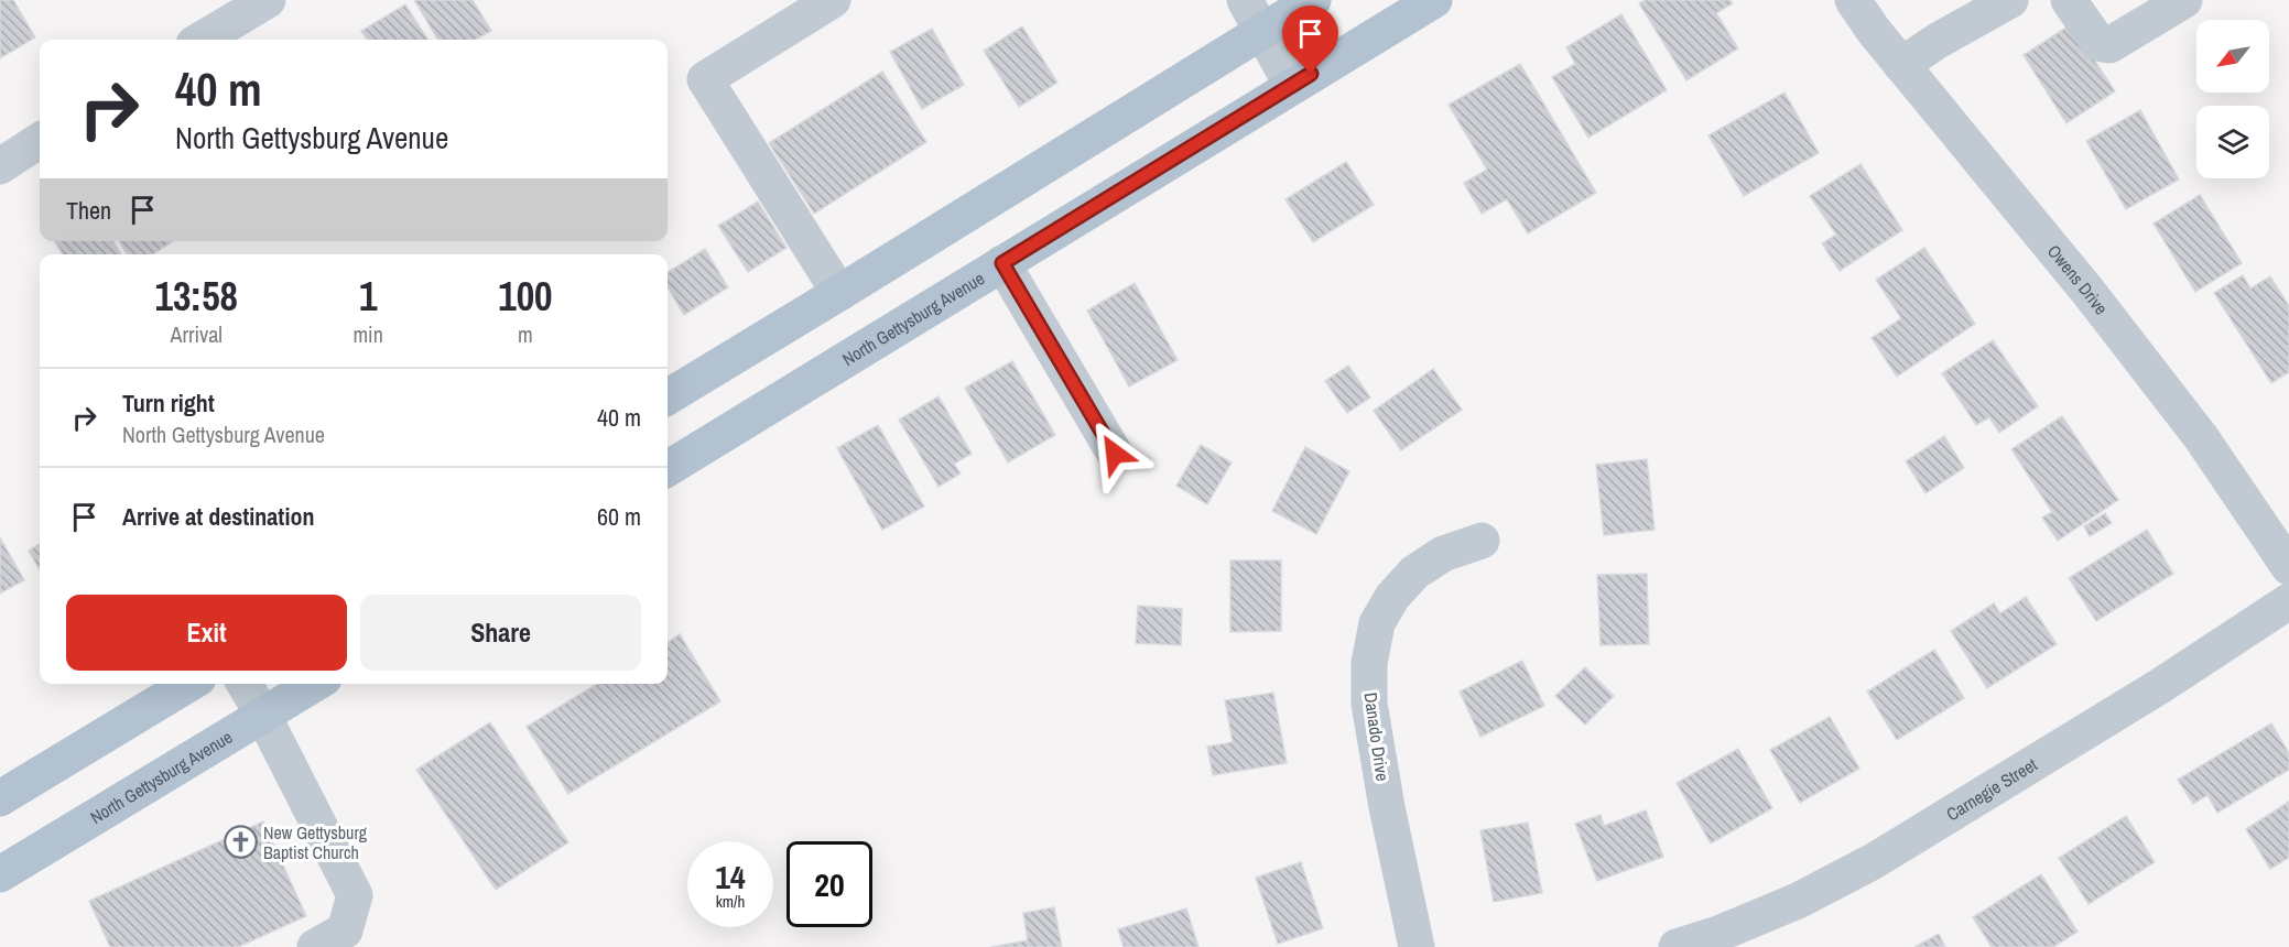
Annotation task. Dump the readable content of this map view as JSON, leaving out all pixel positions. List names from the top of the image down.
{
  "streets": {
    "main road": ["North Gettysburg Avenue"],
    "street": ["Owens Drive", "Danado Drive", "Carnegie Street"]
  },
  "places": {
    "church": ["New Gettysburg Baptist Church"]
  },
  "north": "bottom left",
  "page": {
    "turn": ["40 m", "North Gettysburg Avenue"],
    "then": "Then",
    "eta": [
      "13:58",
      "Arrival",
      "1",
      "min",
      "100",
      "m"
    ],
    "list": [
      {
        "name": "Turn right",
        "note": "North Gettysburg Avenue",
        "value": "40 m"
      },
      {
        "name": "Arrive at destination",
        "value": "60 m"
      }
    ],
    "buttons": ["Exit", "Share"],
    "speed": "14 km/h",
    "limit": "20"
  }
}
